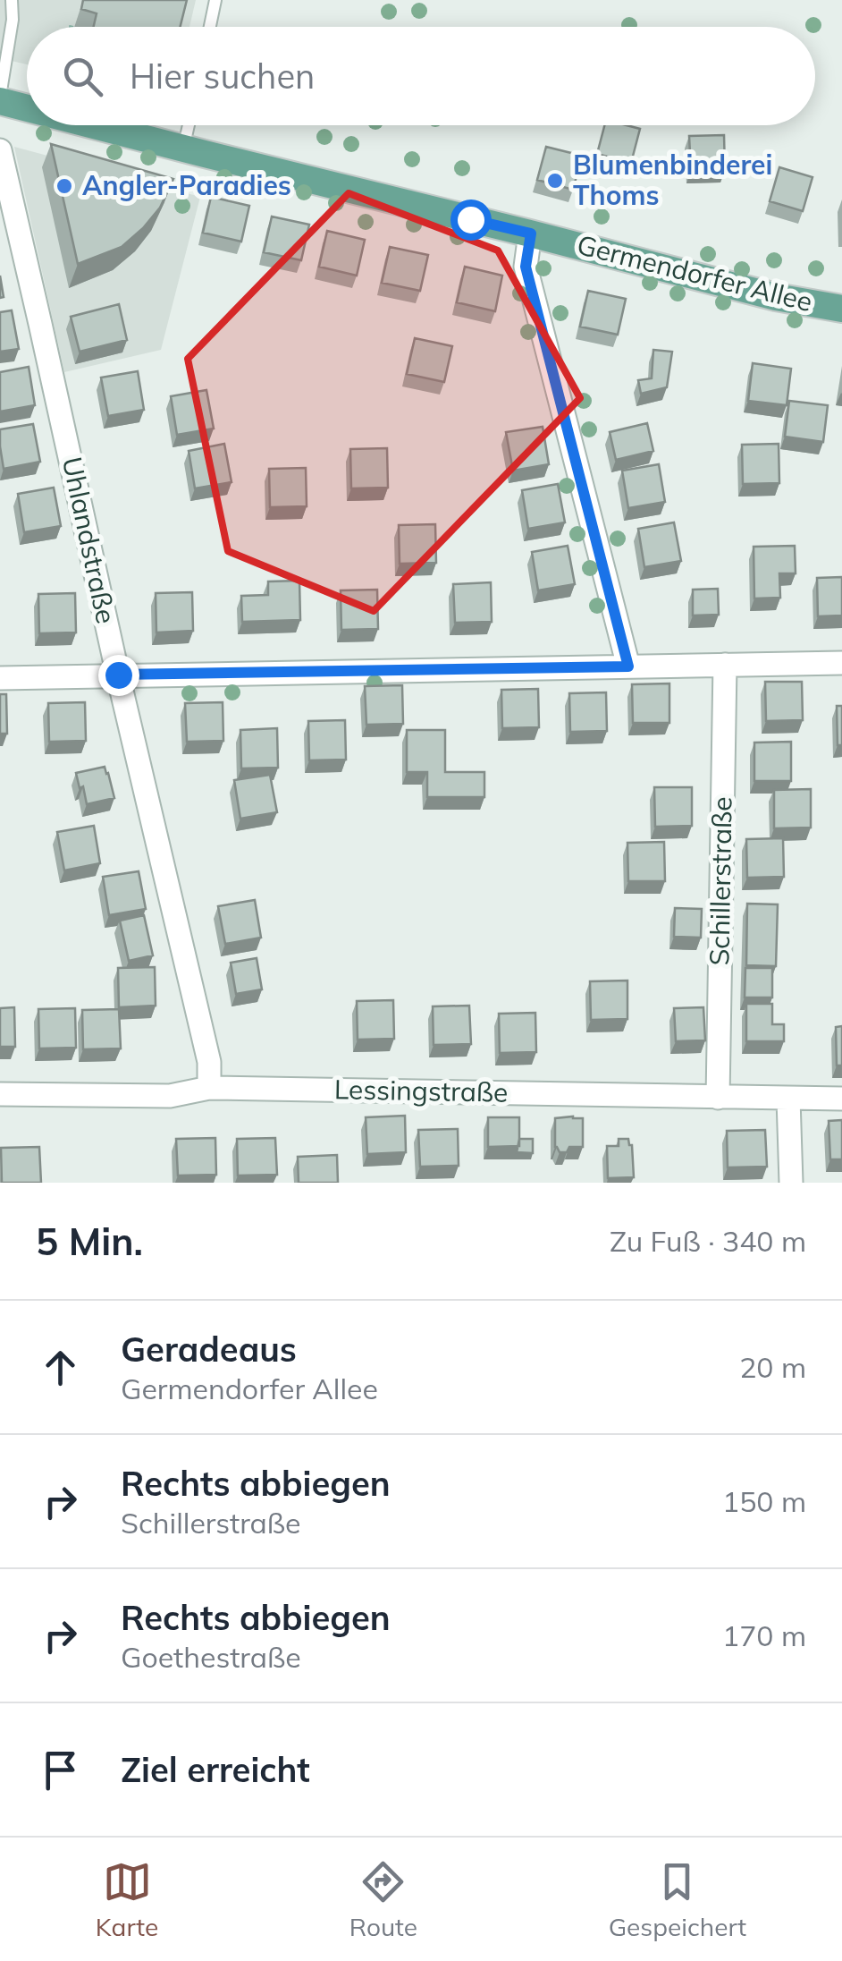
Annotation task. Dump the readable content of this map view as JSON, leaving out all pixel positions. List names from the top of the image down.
{
  "streets": {
    "main road": ["Germendorfer Allee"],
    "street": ["Uhlandstraße", "Schillerstraße", "Lessingstraße"]
  },
  "crossings": [
    ["Uhlandstraße", "Lessingstraße"],
    ["Schillerstraße", "Lessingstraße"]
  ],
  "places": ["Blumenbinderei Thoms", "Angler-Paradies"],
  "page": {
    "search": "Hier suchen",
    "heading": ["5 Min.", "Zu Fuß · 340 m"],
    "list": [
      ["Geradeaus", "Germendorfer Allee", "20 m"],
      ["Rechts abbiegen", "Schillerstraße", "150 m"],
      ["Rechts abbiegen", "Goethestraße", "170 m"],
      "Ziel erreicht"
    ],
    "nav": ["Karte", "Route", "Gespeichert"]
  }
}
